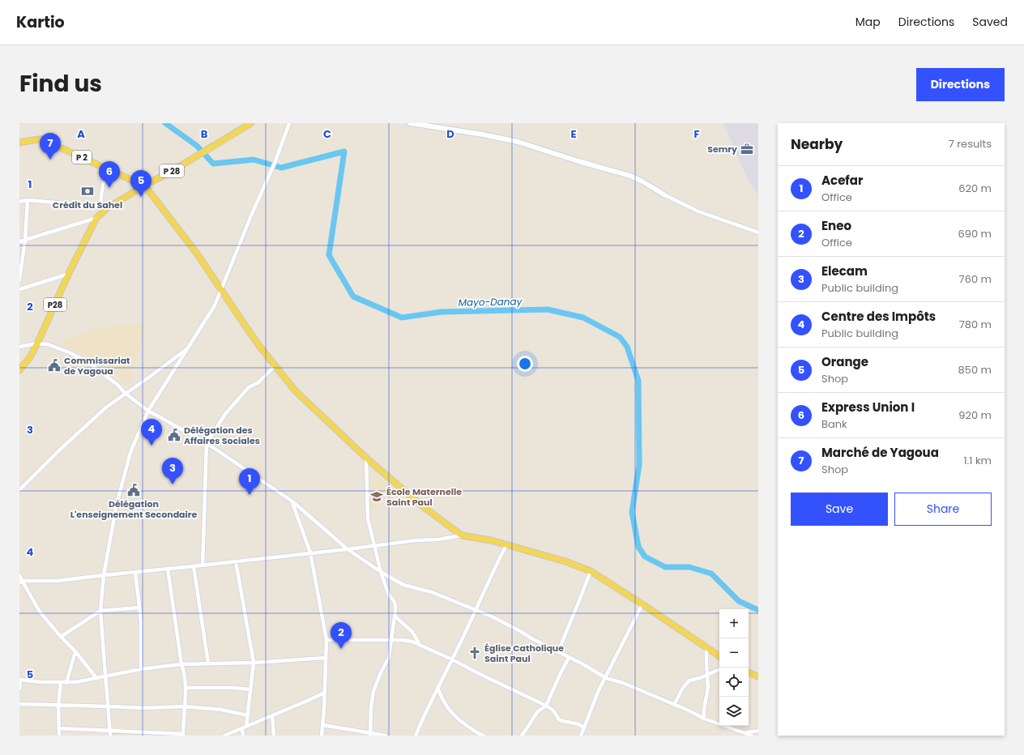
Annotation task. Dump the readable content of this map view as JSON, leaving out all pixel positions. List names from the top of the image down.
{
  "streets": {
    "main road": ["P 2", "P 28", "P28"]
  },
  "crossings": [
    ["P 2", "P 28"],
    ["P 28", "P28"]
  ],
  "water": ["Mayo-Danay"],
  "places": {
    "office": ["Semry"],
    "bank": ["Crédit du Sahel"],
    "public building": ["Commissariat de Yagoua", "Délégation des Affaires Sociales", "Délégation L'enseignement Secondaire"],
    "school or university": ["École Maternelle Saint Paul"],
    "church": ["Église Catholique Saint Paul"]
  },
  "page": {
    "header": "Kartio",
    "nav": ["Map", "Directions", "Saved"],
    "title": "Find us",
    "buttons": [
      "Directions",
      ["Save", "Share"]
    ],
    "heading": ["Nearby", "7 results"],
    "pins": [
      "7",
      "6",
      "5",
      "4",
      "3",
      "1",
      "2"
    ],
    "list": [
      {
        "mark": "1",
        "name": "Acefar",
        "note": "Office",
        "value": "620 m"
      },
      {
        "mark": "2",
        "name": "Eneo",
        "note": "Office",
        "value": "690 m"
      },
      {
        "mark": "3",
        "name": "Elecam",
        "note": "Public building",
        "value": "760 m"
      },
      {
        "mark": "4",
        "name": "Centre des Impôts",
        "note": "Public building",
        "value": "780 m"
      },
      {
        "mark": "5",
        "name": "Orange",
        "note": "Shop",
        "value": "850 m"
      },
      {
        "mark": "6",
        "name": "Express Union I",
        "note": "Bank",
        "value": "920 m"
      },
      {
        "mark": "7",
        "name": "Marché de Yagoua",
        "note": "Shop",
        "value": "1.1 km"
      }
    ],
    "map_buttons": ["+", "−"]
  },
  "grid": {
    "columns": [
      "A",
      "B",
      "C",
      "D",
      "E",
      "F"
    ],
    "rows": [
      "1",
      "2",
      "3",
      "4",
      "5"
    ]
  }
}
